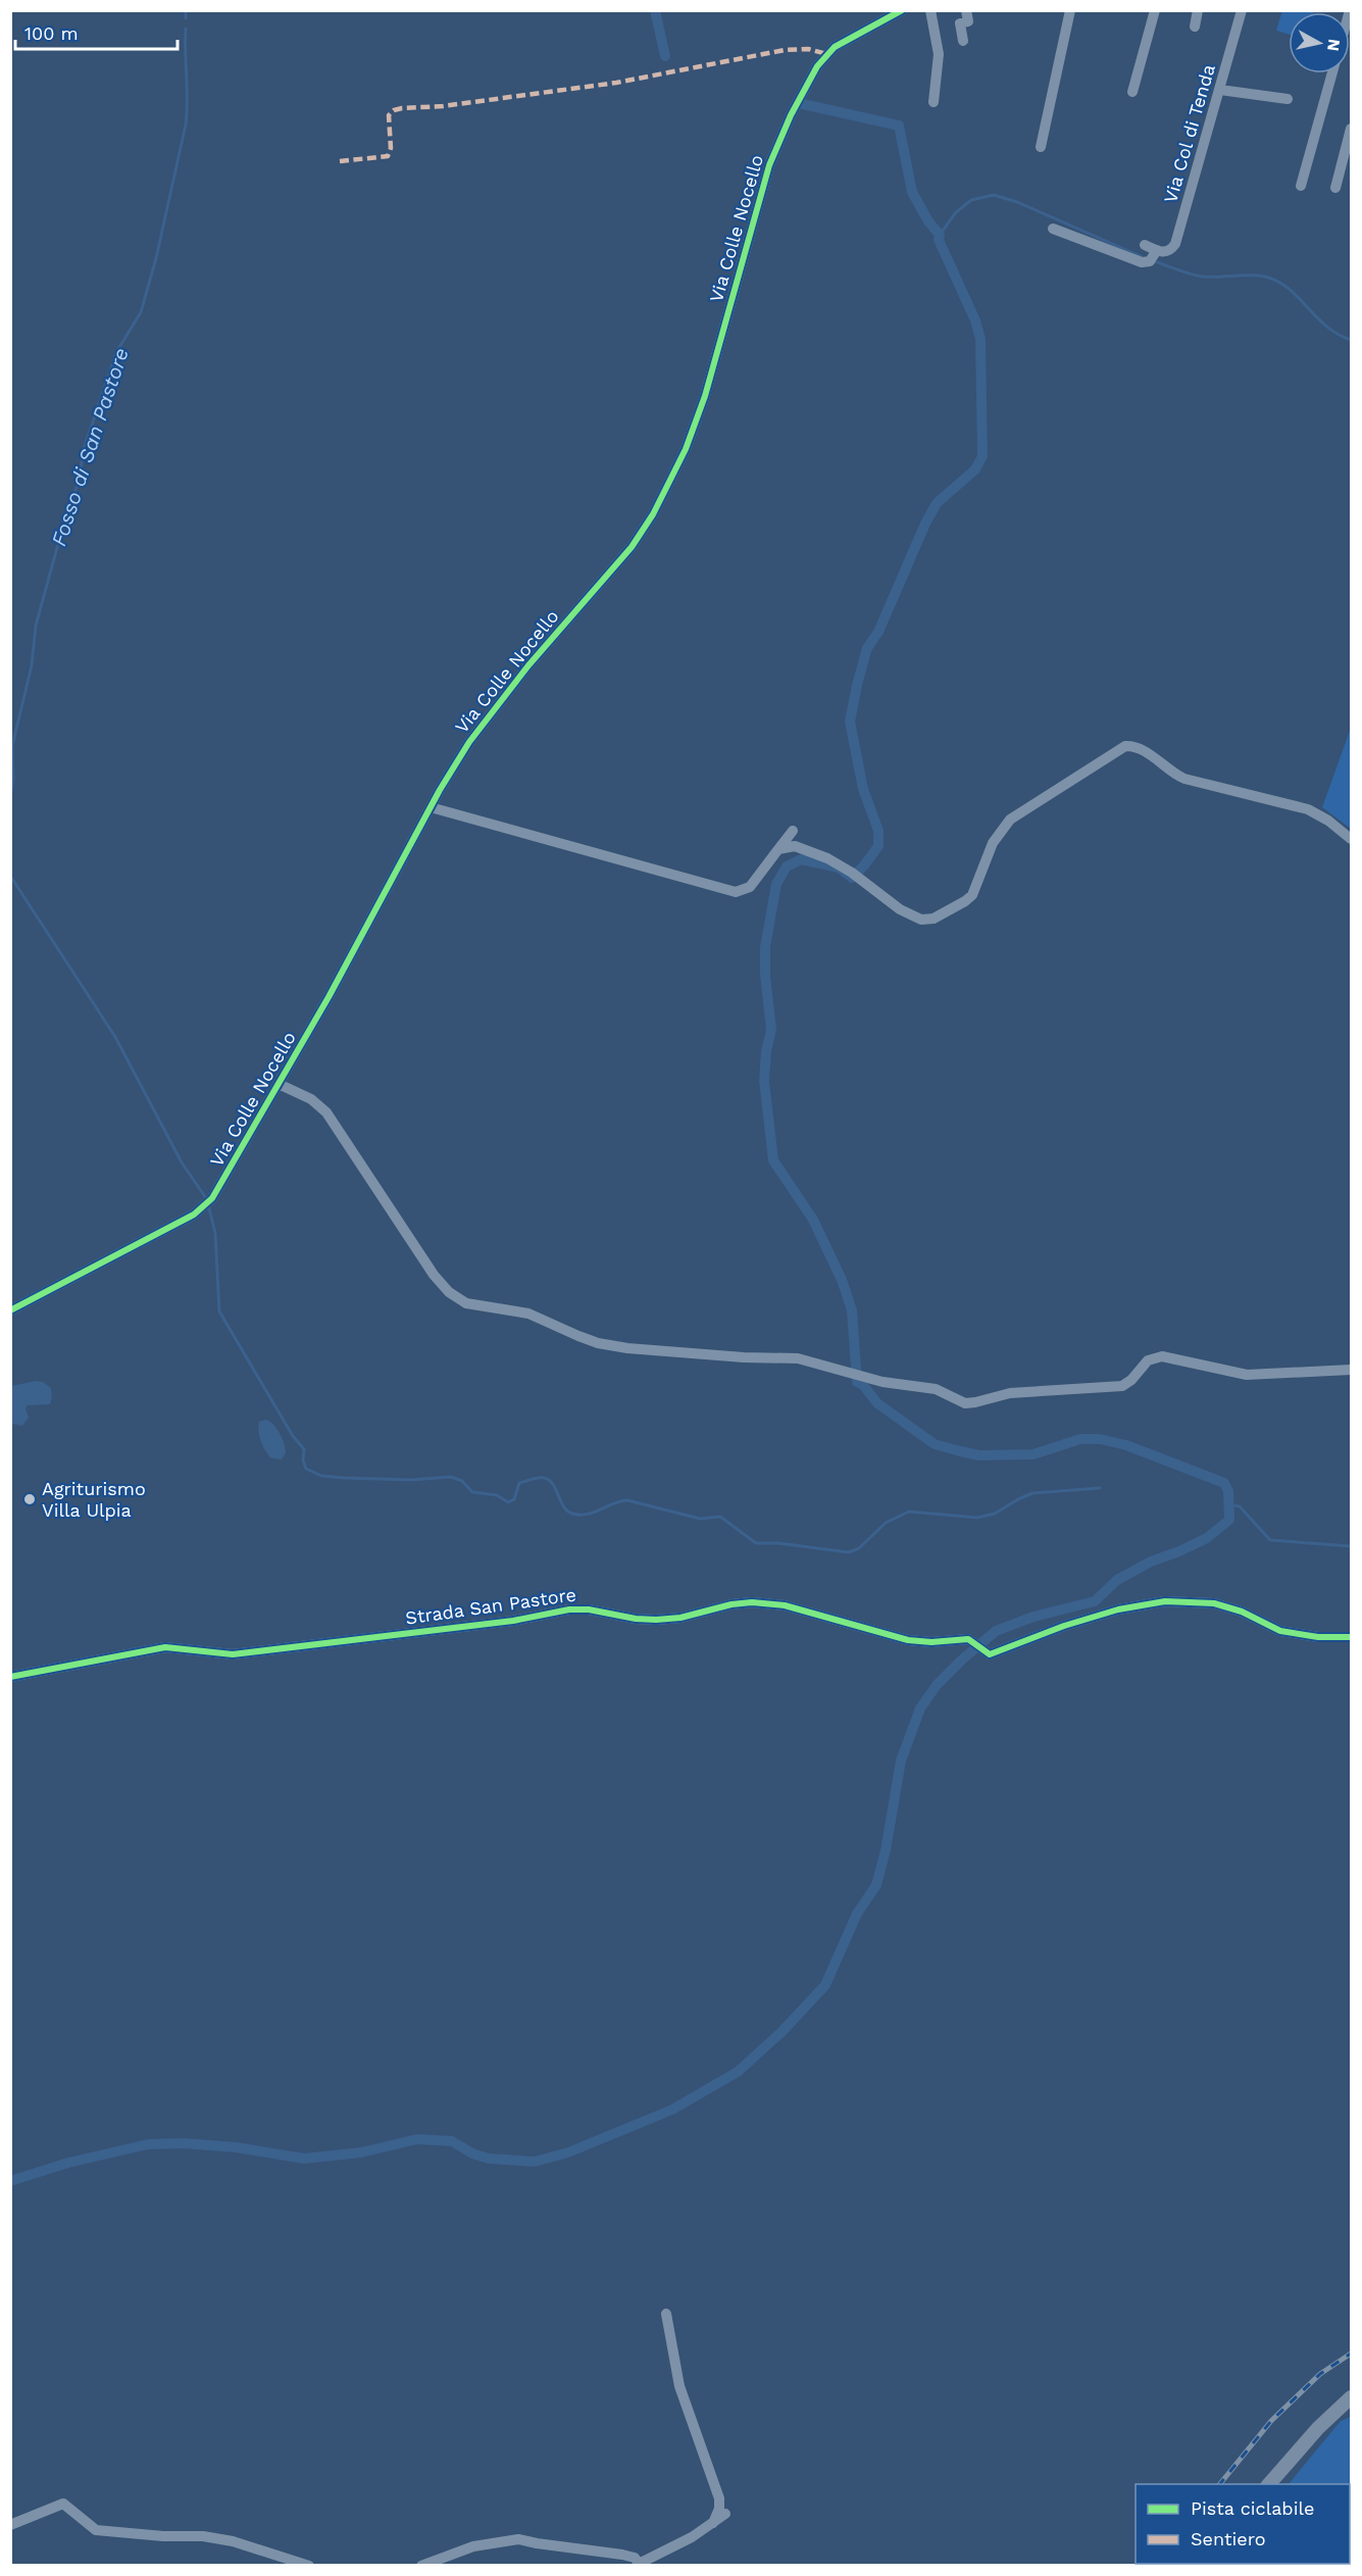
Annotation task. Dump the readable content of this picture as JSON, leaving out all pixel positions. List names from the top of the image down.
{
  "streets": {
    "street": ["Via Col di Tenda", "Via Colle Nocello", "Strada San Pastore"]
  },
  "water": ["Fosso di San Pastore"],
  "places": ["Agriturismo Villa Ulpia"],
  "legend": ["Pista ciclabile", "Sentiero"],
  "scale_bar": "100 m",
  "north": "right"
}
